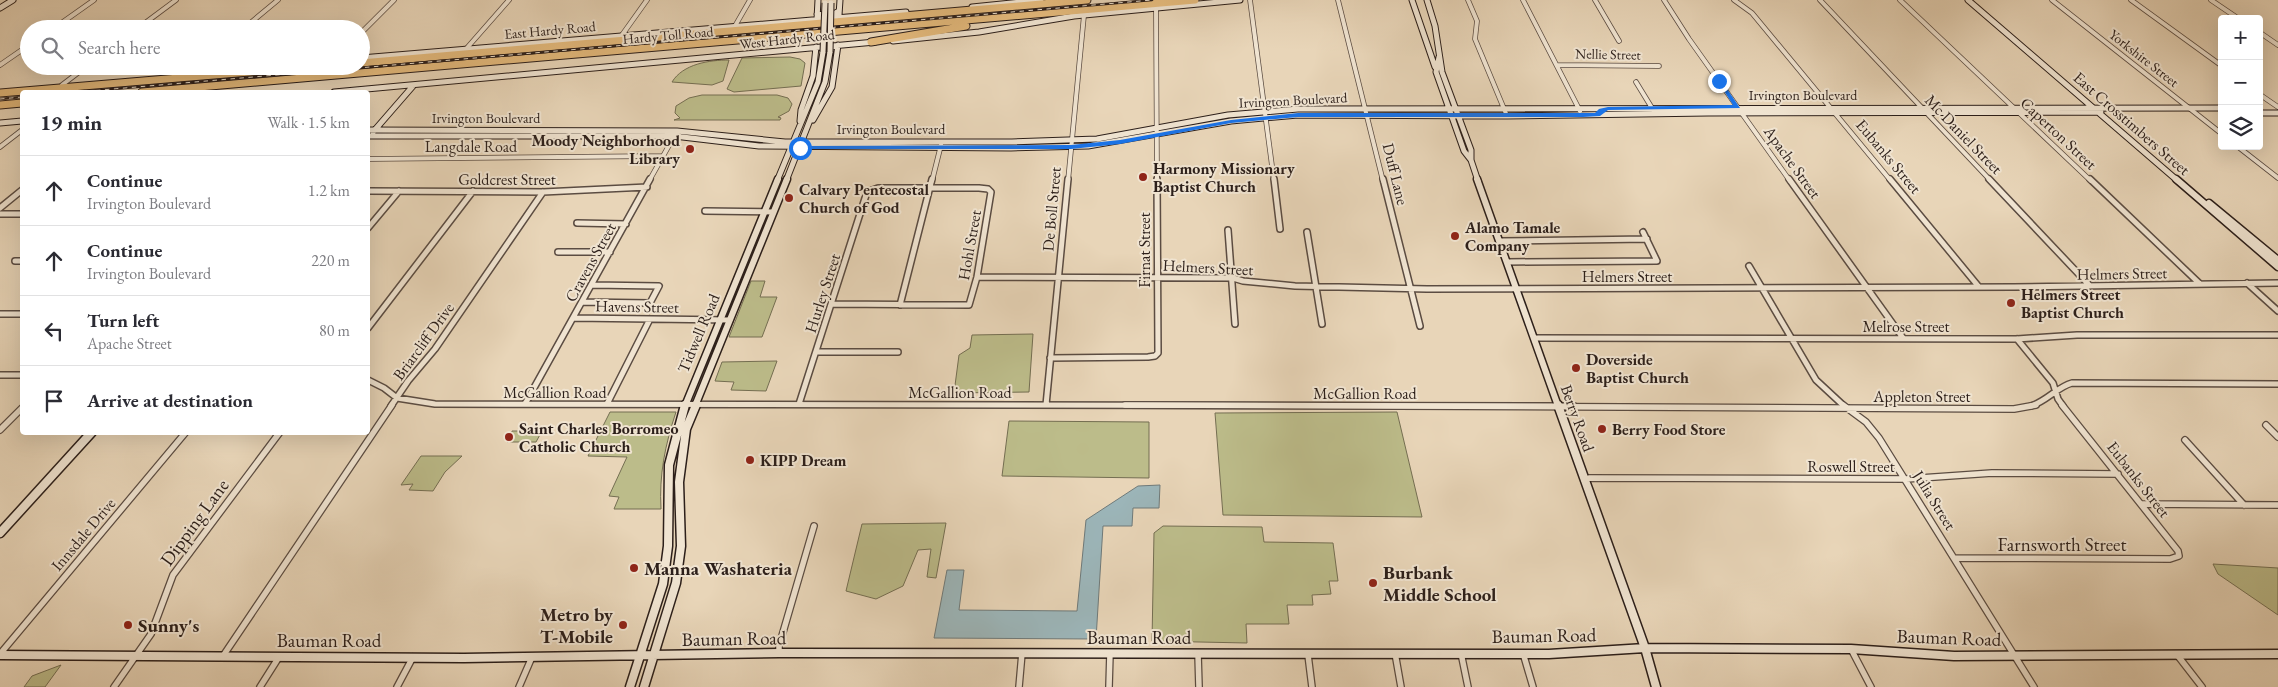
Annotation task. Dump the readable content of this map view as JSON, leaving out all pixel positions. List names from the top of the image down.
{
  "streets": {
    "highway": ["Hardy Toll Road"],
    "main road": [
      "East Hardy Road",
      "West Hardy Road",
      "Irvington Boulevard",
      "East Crosstimbers Street",
      "Tidwell Road",
      "Berry Road",
      "Bauman Road"
    ],
    "street": [
      "Nellie Street",
      "Yorkshire Street",
      "Caperton Street",
      "Mc Daniel Street",
      "Langdale Road",
      "Eubanks Street",
      "Apache Street",
      "Duff Lane",
      "Goldcrest Street",
      "De Boll Street",
      "Hohl Street",
      "Firnat Street",
      "Cravens Street",
      "Helmers Street",
      "Hurley Street",
      "Havens Street",
      "Melrose Street",
      "Briarcliff Drive",
      "McGallion Road",
      "Appleton Street",
      "Roswell Street",
      "Julia Street",
      "Dipping Lane",
      "Innsdale Drive",
      "Farnsworth Street"
    ]
  },
  "crossings": [
    ["West Hardy Road", "De Boll Street"],
    ["West Hardy Road", "Firnat Street"],
    ["Yorkshire Street", "Irvington Boulevard"],
    ["Irvington Boulevard", "East Crosstimbers Street"],
    ["Irvington Boulevard", "Caperton Street"],
    ["Irvington Boulevard", "Mc Daniel Street"],
    ["Irvington Boulevard", "Eubanks Street"],
    ["Irvington Boulevard", "Apache Street"],
    ["Irvington Boulevard", "Duff Lane"],
    ["Irvington Boulevard", "De Boll Street"],
    ["Irvington Boulevard", "Firnat Street"],
    ["Irvington Boulevard", "Cravens Street"],
    ["Irvington Boulevard", "Tidwell Road"],
    ["Irvington Boulevard", "Berry Road"],
    ["Caperton Street", "Helmers Street"],
    ["Mc Daniel Street", "Helmers Street"],
    ["Langdale Road", "Cravens Street"],
    ["Eubanks Street", "Helmers Street"],
    ["Eubanks Street", "Roswell Street"],
    ["Eubanks Street", "Farnsworth Street"],
    ["Apache Street", "Helmers Street"],
    ["Apache Street", "Melrose Street"],
    ["Duff Lane", "Helmers Street"],
    ["Goldcrest Street", "Cravens Street"],
    ["Goldcrest Street", "Briarcliff Drive"],
    ["De Boll Street", "Firnat Street"],
    ["De Boll Street", "Helmers Street"],
    ["De Boll Street", "McGallion Road"],
    ["Hohl Street", "Helmers Street"],
    ["Hohl Street", "Hurley Street"],
    ["Firnat Street", "Helmers Street"],
    ["Cravens Street", "Havens Street"],
    ["Cravens Street", "McGallion Road"],
    ["Helmers Street", "Berry Road"],
    ["Helmers Street", "Julia Street"],
    ["Hurley Street", "McGallion Road"],
    ["Havens Street", "Tidwell Road"],
    ["Melrose Street", "Berry Road"],
    ["Melrose Street", "Julia Street"],
    ["Tidwell Road", "McGallion Road"],
    ["Tidwell Road", "Bauman Road"],
    ["Briarcliff Drive", "McGallion Road"],
    ["Briarcliff Drive", "Bauman Road"],
    ["McGallion Road", "Appleton Street"],
    ["McGallion Road", "Berry Road"],
    ["Appleton Street", "Berry Road"],
    ["Appleton Street", "Julia Street"],
    ["Berry Road", "Roswell Street"],
    ["Berry Road", "Bauman Road"],
    ["Roswell Street", "Julia Street"],
    ["Julia Street", "Farnsworth Street"],
    ["Julia Street", "Bauman Road"],
    ["Dipping Lane", "Bauman Road"],
    ["Innsdale Drive", "Bauman Road"]
  ],
  "places": [
    "Moody Neighborhood Library",
    "Harmony Missionary Baptist Church",
    "Calvary Pentecostal Church of God",
    "Alamo Tamale Company",
    "Helmers Street Baptist Church",
    "Doverside Baptist Church",
    "Berry Food Store",
    "Saint Charles Borromeo Catholic Church",
    "KIPP Dream",
    "Manna Washateria",
    "Burbank Middle School",
    "Sunny's",
    "Metro by T-Mobile"
  ],
  "page": {
    "map_buttons": ["+", "−"],
    "search": "Search here",
    "heading": ["19 min", "Walk · 1.5 km"],
    "list": [
      ["Continue", "Irvington Boulevard", "1.2 km"],
      ["Continue", "Irvington Boulevard", "220 m"],
      ["Turn left", "Apache Street", "80 m"],
      "Arrive at destination"
    ]
  }
}
